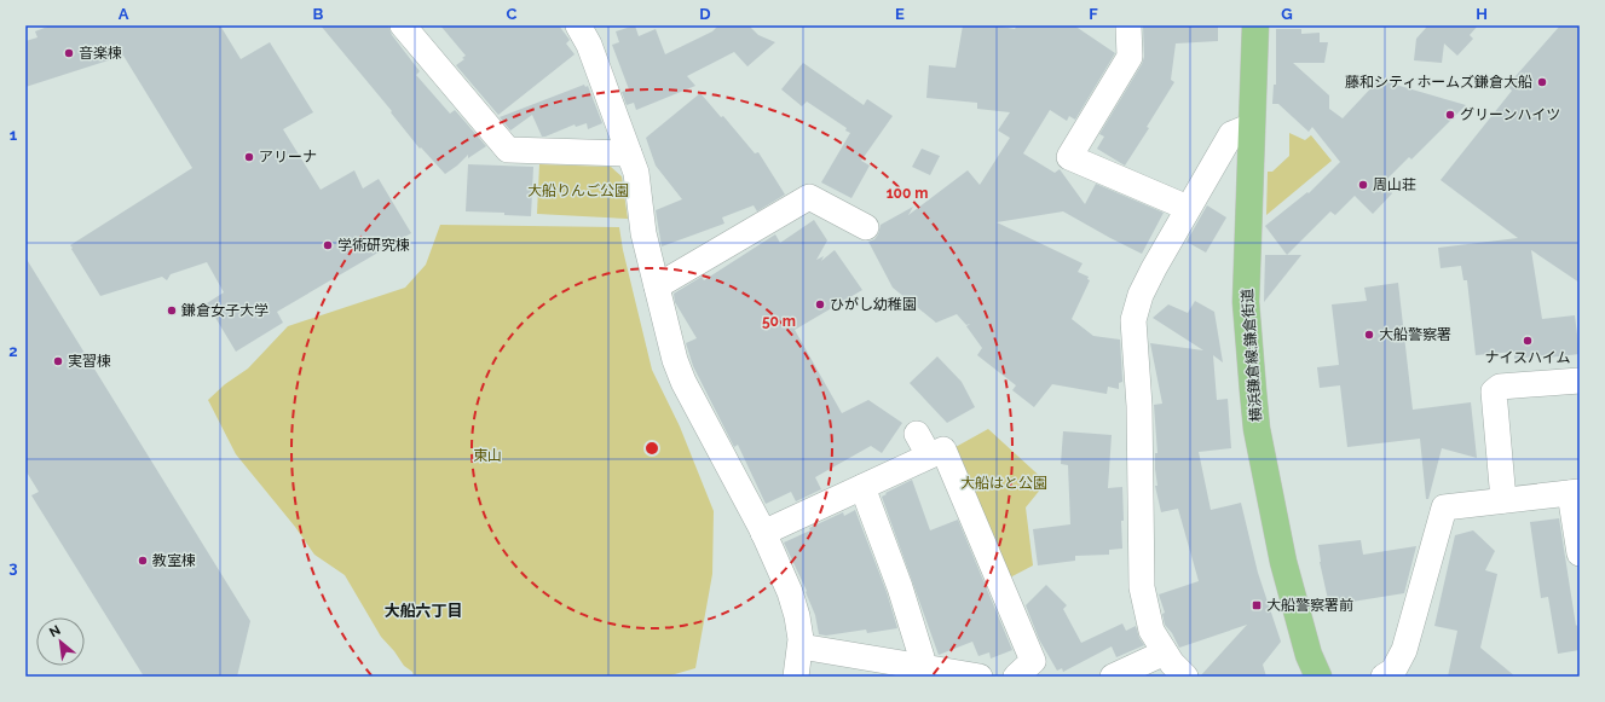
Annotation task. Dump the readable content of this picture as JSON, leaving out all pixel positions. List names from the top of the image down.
{
  "streets": {
    "main road": ["横浜鎌倉線;鎌倉街道"]
  },
  "districts": ["大船六丁目"],
  "parks": ["大船りんご公園", "東山", "大船はと公園"],
  "places": {
    "other": [
      "音楽棟",
      "藤和シティホームズ鎌倉大船",
      "グリーンハイツ",
      "アリーナ",
      "周山荘",
      "学術研究棟",
      "ひがし幼稚園",
      "鎌倉女子大学",
      "大船警察署",
      "ナイスハイム",
      "実習棟",
      "教室棟"
    ],
    "transit": ["大船警察署前"]
  },
  "north": "top left",
  "grid": {
    "columns": [
      "A",
      "B",
      "C",
      "D",
      "E",
      "F",
      "G",
      "H"
    ],
    "rows": ["1", "2", "3"]
  },
  "rings": ["100 m", "50 m"]
}
